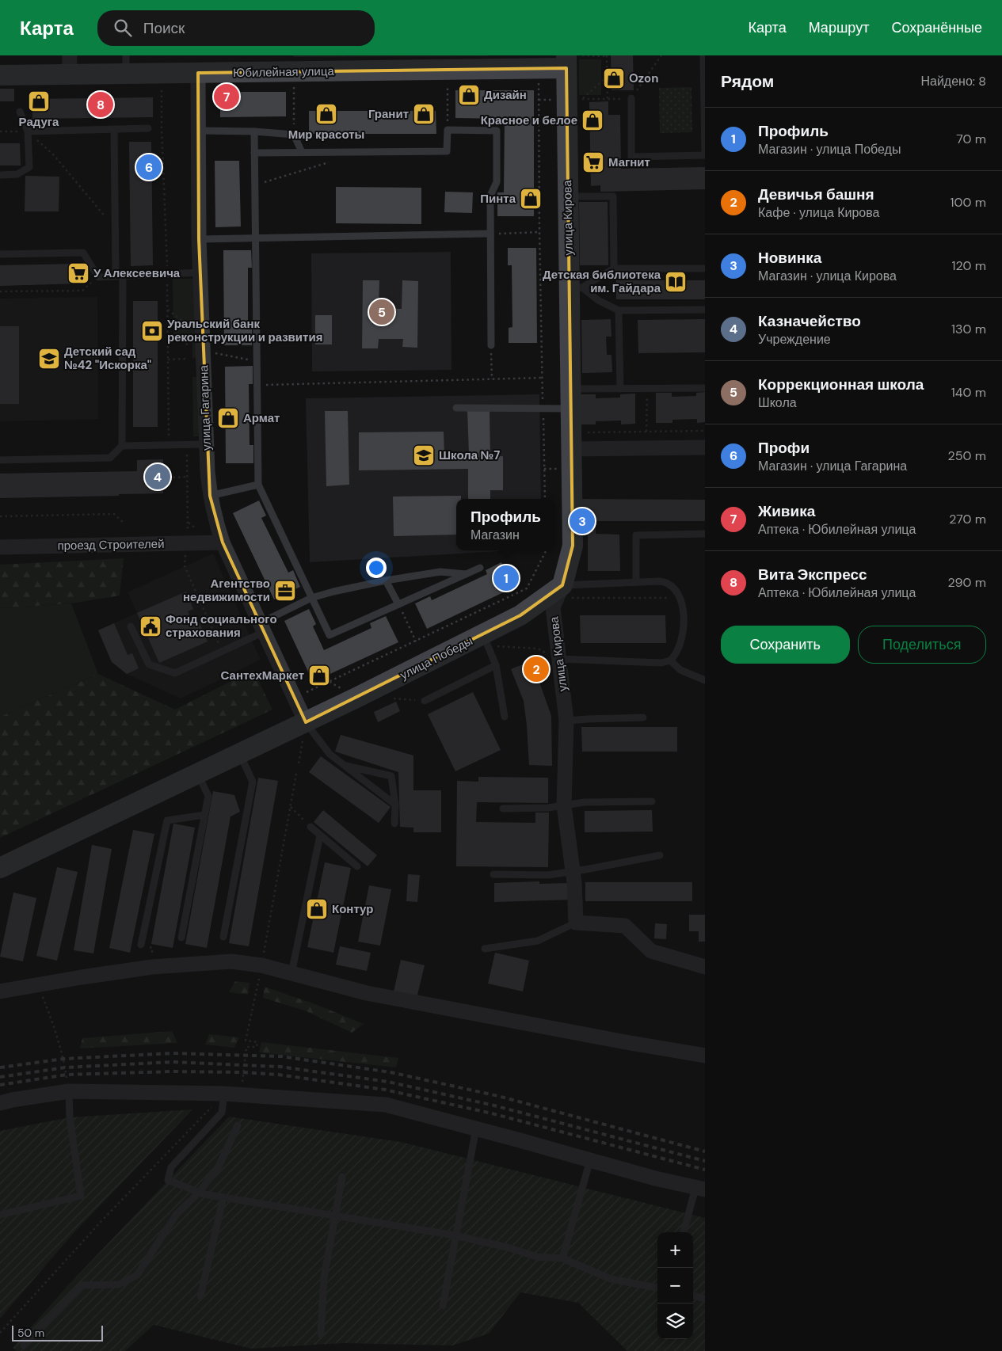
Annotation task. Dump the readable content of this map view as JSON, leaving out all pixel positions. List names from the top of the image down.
{
  "streets": {
    "street": [
      "Юбилейная улица",
      "улица Кирова",
      "улица Гагарина",
      "проезд Строителей",
      "улица Победы"
    ]
  },
  "crossings": [
    ["Юбилейная улица", "улица Кирова"],
    ["Юбилейная улица", "улица Гагарина"],
    ["улица Кирова", "улица Победы"],
    ["улица Гагарина", "проезд Строителей"],
    ["улица Гагарина", "улица Победы"]
  ],
  "places": {
    "shop": [
      "Ozon",
      "Дизайн",
      "Радуга",
      "Мир красоты",
      "Гранит",
      "Красное и белое",
      "Пинта",
      "Армат",
      "СантехМаркет",
      "Контур"
    ],
    "supermarket": ["Магнит", "У Алексеевича"],
    "library": ["Детская библиотека им. Гайдара"],
    "bank": ["Уральский банк реконструкции и развития"],
    "school or university": ["Детский сад №42 \"Искорка\"", "Школа №7"],
    "office": ["Агентство недвижимости"],
    "public building": ["Фонд социального страхования"]
  },
  "scale_bar": "50 m",
  "page": {
    "header": "Карта",
    "search": "Поиск",
    "nav": ["Карта", "Маршрут", "Сохранённые"],
    "heading": ["Рядом", "Найдено: 8"],
    "pins": [
      "7",
      "8",
      "6",
      "5",
      "4",
      "3",
      "1",
      "2"
    ],
    "list": [
      {
        "mark": "1",
        "name": "Профиль",
        "note": "Магазин · улица Победы",
        "value": "70 m"
      },
      {
        "mark": "2",
        "name": "Девичья башня",
        "note": "Кафе · улица Кирова",
        "value": "100 m"
      },
      {
        "mark": "3",
        "name": "Новинка",
        "note": "Магазин · улица Кирова",
        "value": "120 m"
      },
      {
        "mark": "4",
        "name": "Казначейство",
        "note": "Учреждение",
        "value": "130 m"
      },
      {
        "mark": "5",
        "name": "Коррекционная школа",
        "note": "Школа",
        "value": "140 m"
      },
      {
        "mark": "6",
        "name": "Профи",
        "note": "Магазин · улица Гагарина",
        "value": "250 m"
      },
      {
        "mark": "7",
        "name": "Живика",
        "note": "Аптека · Юбилейная улица",
        "value": "270 m"
      },
      {
        "mark": "8",
        "name": "Вита Экспресс",
        "note": "Аптека · Юбилейная улица",
        "value": "290 m"
      }
    ],
    "popup": ["Профиль", "Магазин"],
    "buttons": ["Сохранить", "Поделиться"],
    "map_buttons": ["+", "−"],
    "scale": "50 m"
  }
}
